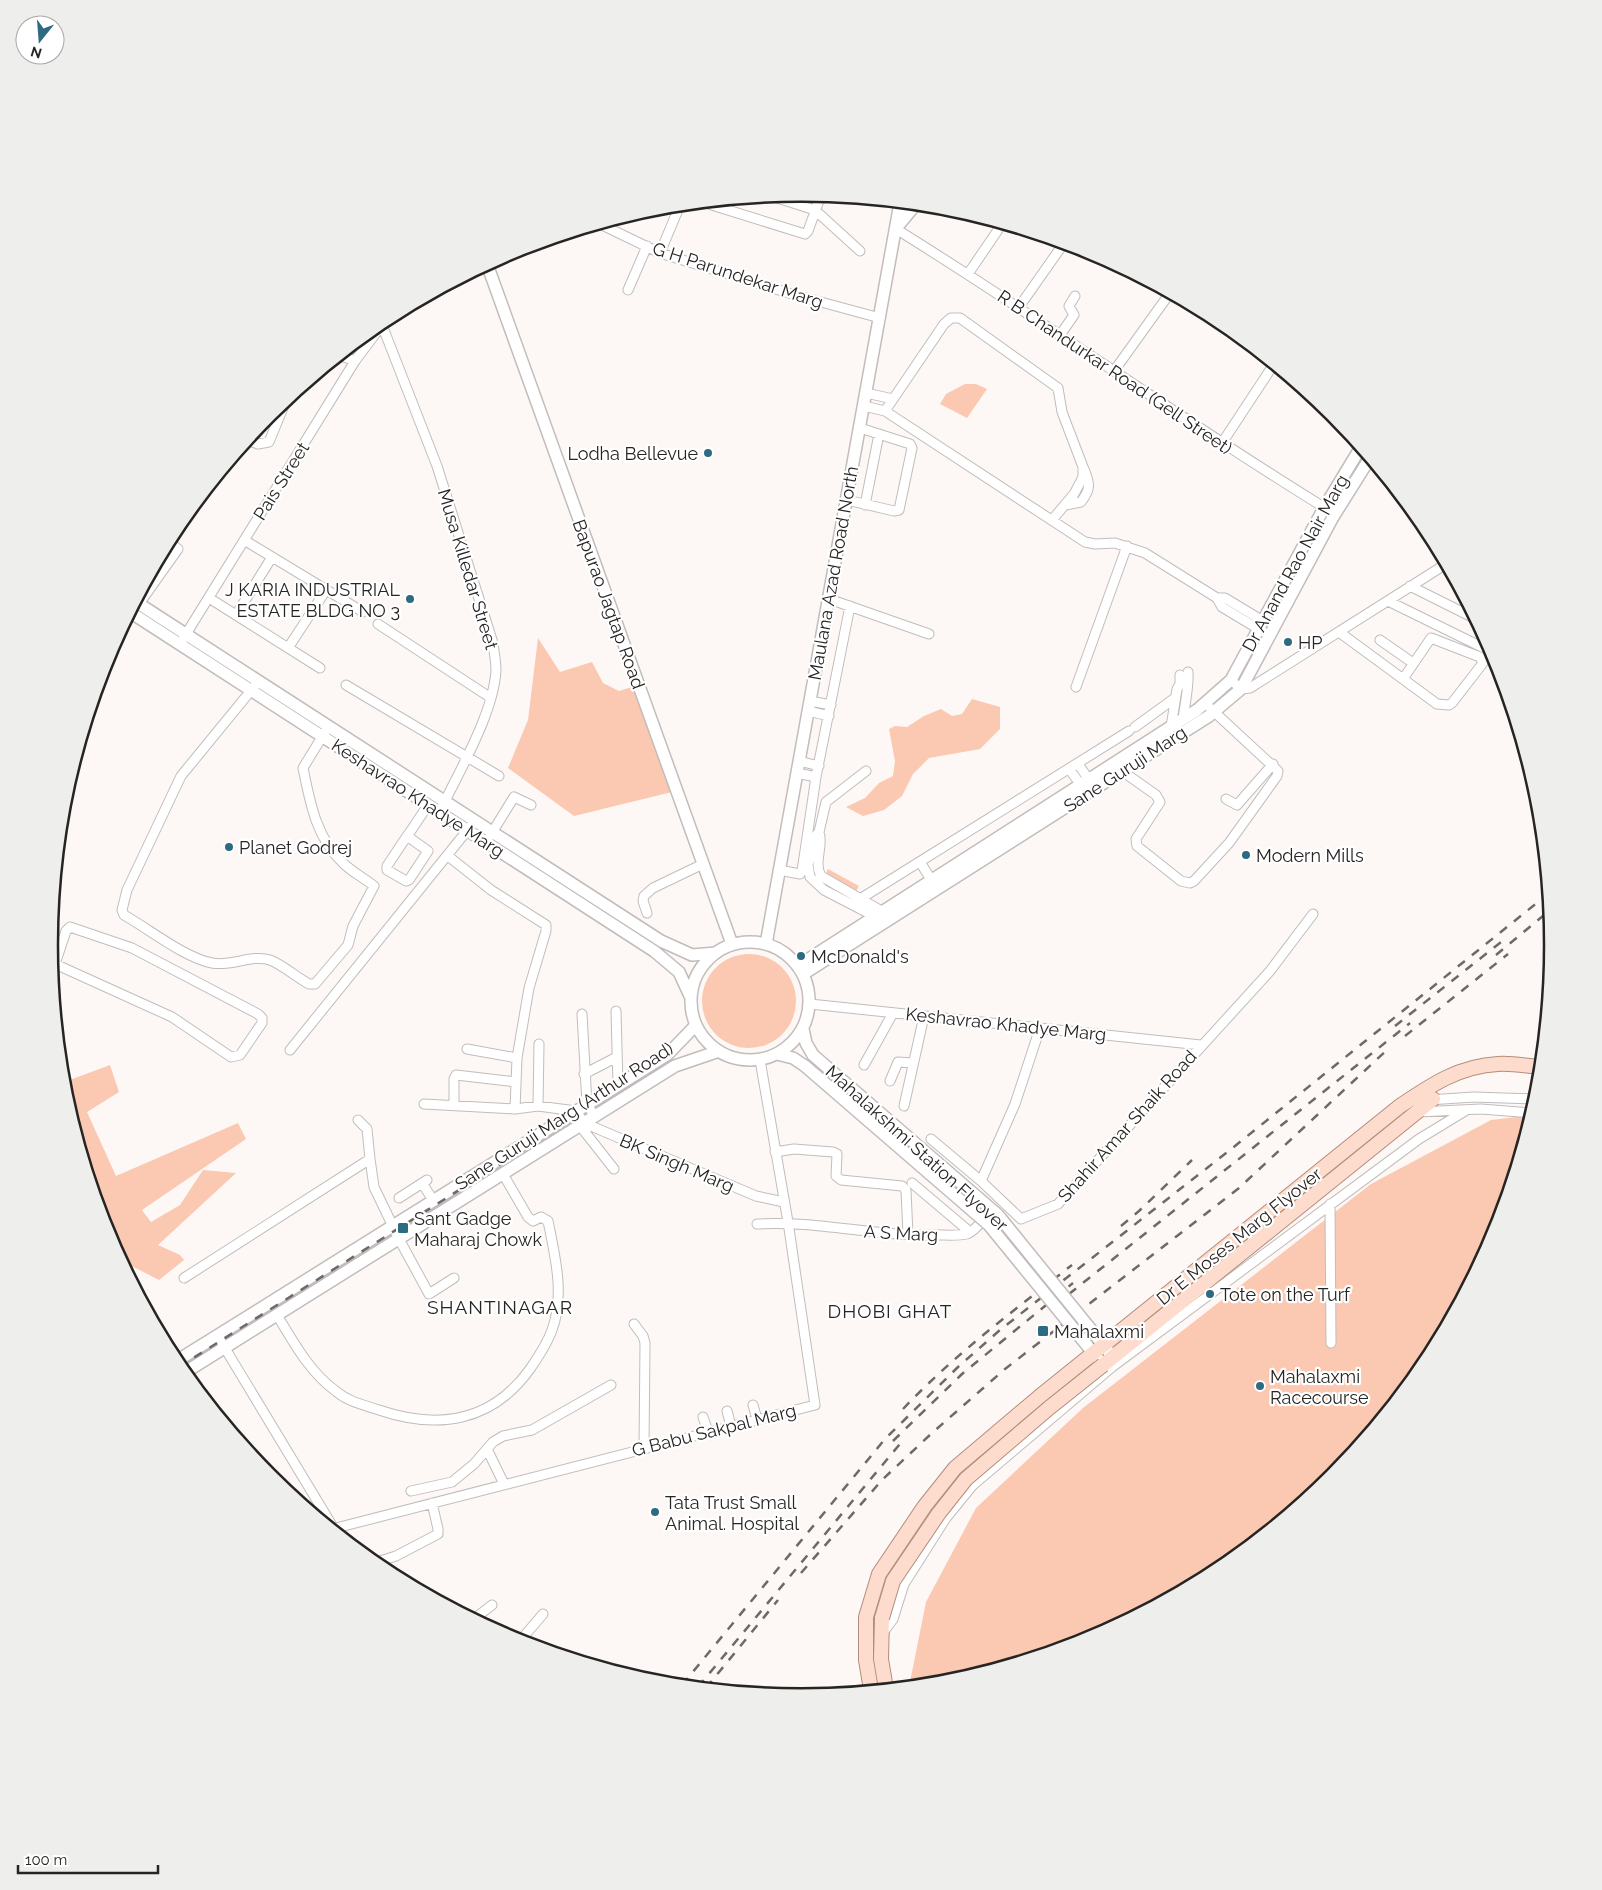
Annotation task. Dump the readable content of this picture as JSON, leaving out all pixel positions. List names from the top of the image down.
{
  "streets": {
    "main road": [
      "Dr Anand Rao Nair Marg",
      "Maulana Azad Road North",
      "Bapurao Jagtap Road",
      "Sane Guruji Marg",
      "Keshavrao Khadye Marg",
      "Sane Guruji Marg (Arthur Road)",
      "Mahalakshmi Station Flyover",
      "Dr E Moses Marg Flyover"
    ],
    "street": [
      "G H Parundekar Marg",
      "R B Chandurkar Road (Gell Street)",
      "Pais Street",
      "Musa Killedar Street",
      "Shahir Amar Shaik Road",
      "BK Singh Marg",
      "A S Marg",
      "G Babu Sakpal Marg"
    ]
  },
  "crossings": [
    ["G H Parundekar Marg", "Maulana Azad Road North"],
    ["R B Chandurkar Road (Gell Street)", "Dr Anand Rao Nair Marg"],
    ["R B Chandurkar Road (Gell Street)", "Maulana Azad Road North"],
    ["Pais Street", "Keshavrao Khadye Marg"],
    ["Dr Anand Rao Nair Marg", "Sane Guruji Marg"],
    ["Musa Killedar Street", "Keshavrao Khadye Marg"],
    ["Maulana Azad Road North", "Bapurao Jagtap Road"],
    ["Maulana Azad Road North", "Sane Guruji Marg"],
    ["Maulana Azad Road North", "Keshavrao Khadye Marg"],
    ["Maulana Azad Road North", "Sane Guruji Marg (Arthur Road)"],
    ["Maulana Azad Road North", "Mahalakshmi Station Flyover"],
    ["Maulana Azad Road North", "G Babu Sakpal Marg"],
    ["Bapurao Jagtap Road", "Sane Guruji Marg"],
    ["Bapurao Jagtap Road", "Keshavrao Khadye Marg"],
    ["Bapurao Jagtap Road", "Sane Guruji Marg (Arthur Road)"],
    ["Bapurao Jagtap Road", "Mahalakshmi Station Flyover"],
    ["Bapurao Jagtap Road", "G Babu Sakpal Marg"],
    ["Sane Guruji Marg", "Keshavrao Khadye Marg"],
    ["Sane Guruji Marg", "Sane Guruji Marg (Arthur Road)"],
    ["Sane Guruji Marg", "Mahalakshmi Station Flyover"],
    ["Sane Guruji Marg", "G Babu Sakpal Marg"],
    ["Keshavrao Khadye Marg", "Sane Guruji Marg (Arthur Road)"],
    ["Keshavrao Khadye Marg", "Shahir Amar Shaik Road"],
    ["Keshavrao Khadye Marg", "Mahalakshmi Station Flyover"],
    ["Keshavrao Khadye Marg", "G Babu Sakpal Marg"],
    ["Sane Guruji Marg (Arthur Road)", "Mahalakshmi Station Flyover"],
    ["Sane Guruji Marg (Arthur Road)", "BK Singh Marg"],
    ["Sane Guruji Marg (Arthur Road)", "G Babu Sakpal Marg"],
    ["Mahalakshmi Station Flyover", "Dr E Moses Marg Flyover"],
    ["Mahalakshmi Station Flyover", "G Babu Sakpal Marg"],
    ["BK Singh Marg", "G Babu Sakpal Marg"],
    ["A S Marg", "G Babu Sakpal Marg"]
  ],
  "districts": ["SHANTINAGAR", "DHOBI GHAT"],
  "places": {
    "other": [
      "Lodha Bellevue",
      "J KARIA INDUSTRIAL ESTATE BLDG NO 3",
      "HP",
      "Planet Godrej",
      "Modern Mills",
      "McDonald's",
      "Tote on the Turf",
      "Mahalaxmi Racecourse",
      "Tata Trust Small Animal. Hospital"
    ],
    "transit": ["Sant Gadge Maharaj Chowk", "Mahalaxmi"]
  },
  "scale_bar": "100 m",
  "north": "bottom"
}
